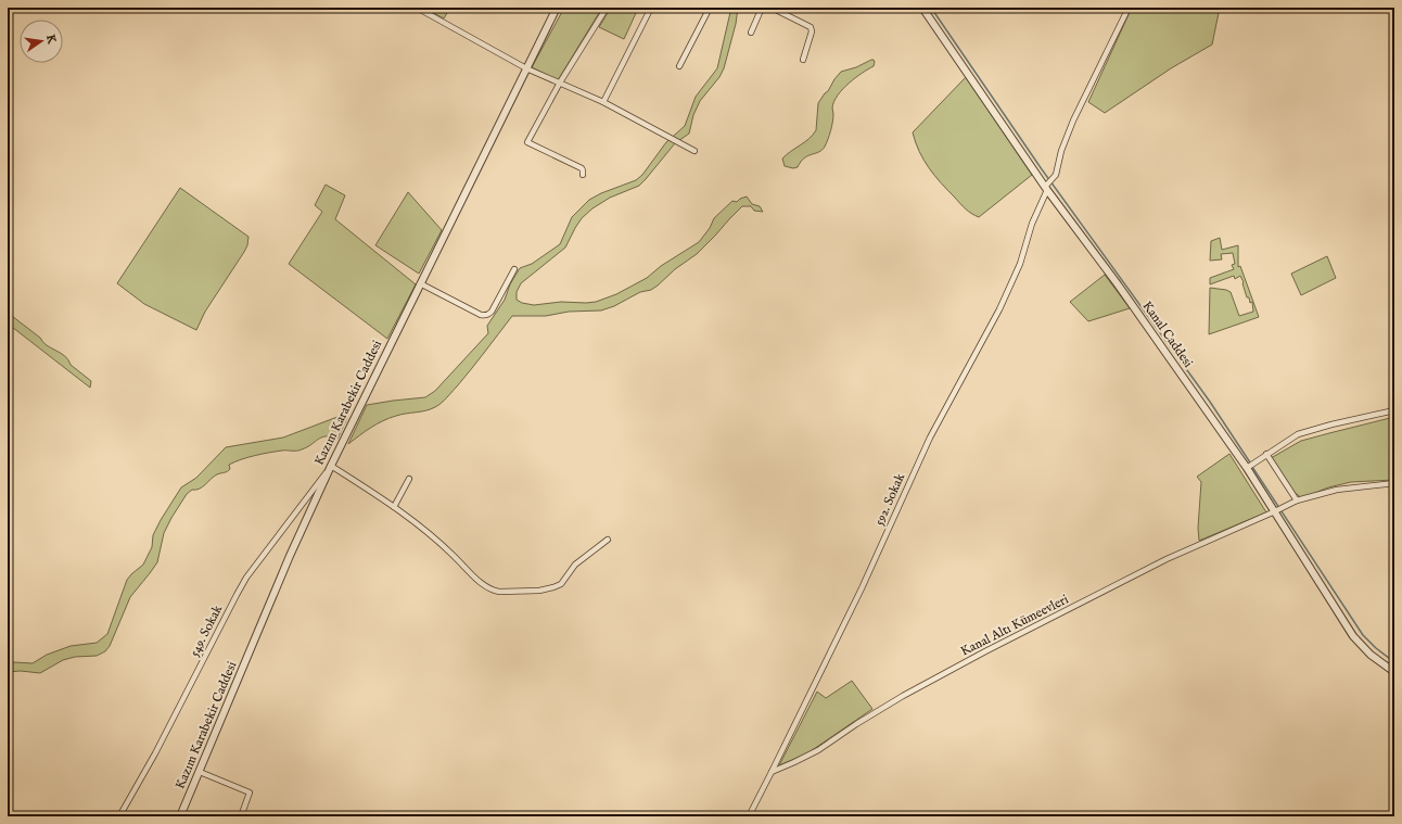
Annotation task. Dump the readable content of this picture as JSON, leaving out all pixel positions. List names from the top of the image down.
{
  "streets": {
    "street": [
      "Kanal Caddesi",
      "Kazım Karabekir Caddesi",
      "592. Sokak",
      "Kanal Altı Kümeevleri",
      "549. Sokak"
    ]
  },
  "crossings": [
    ["Kanal Caddesi", "592. Sokak"],
    ["Kanal Caddesi", "Kanal Altı Kümeevleri"],
    ["Kazım Karabekir Caddesi", "549. Sokak"],
    ["592. Sokak", "Kanal Altı Kümeevleri"]
  ],
  "north": "right"
}
